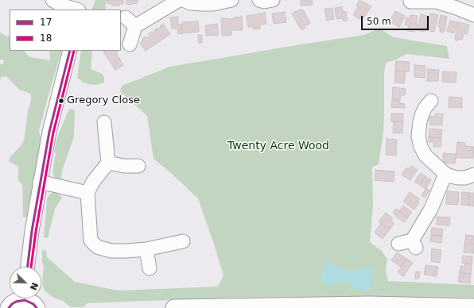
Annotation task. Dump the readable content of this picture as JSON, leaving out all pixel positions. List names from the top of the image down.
{
  "parks": ["Twenty Acre Wood"],
  "places": ["Gregory Close"],
  "lines": ["transit line 17", "transit line 18"],
  "legend": ["17", "18"],
  "scale_bar": "50 m",
  "north": "bottom right"
}
